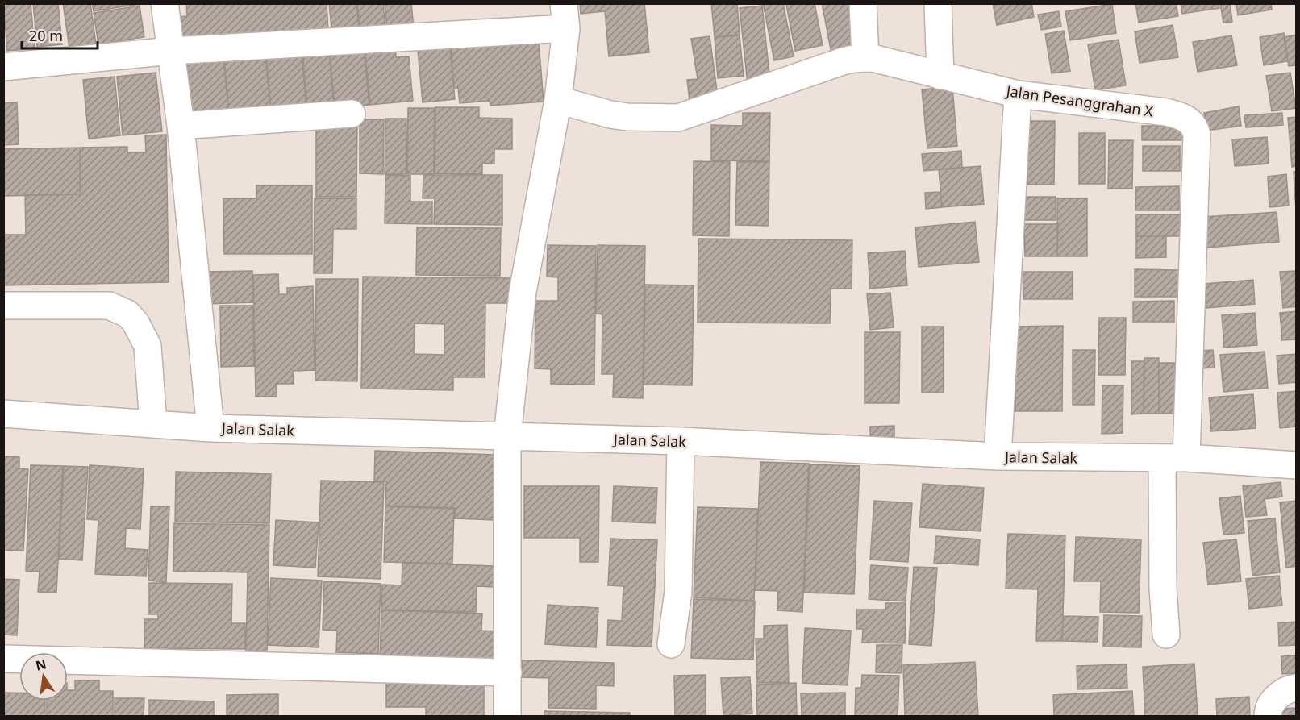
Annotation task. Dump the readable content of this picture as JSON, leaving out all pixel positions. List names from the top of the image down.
{
  "streets": {
    "street": ["Jalan Pesanggrahan X", "Jalan Salak"]
  },
  "crossings": [
    ["Jalan Pesanggrahan X", "Jalan Salak"]
  ],
  "scale_bar": "20 m",
  "north": "top"
}
